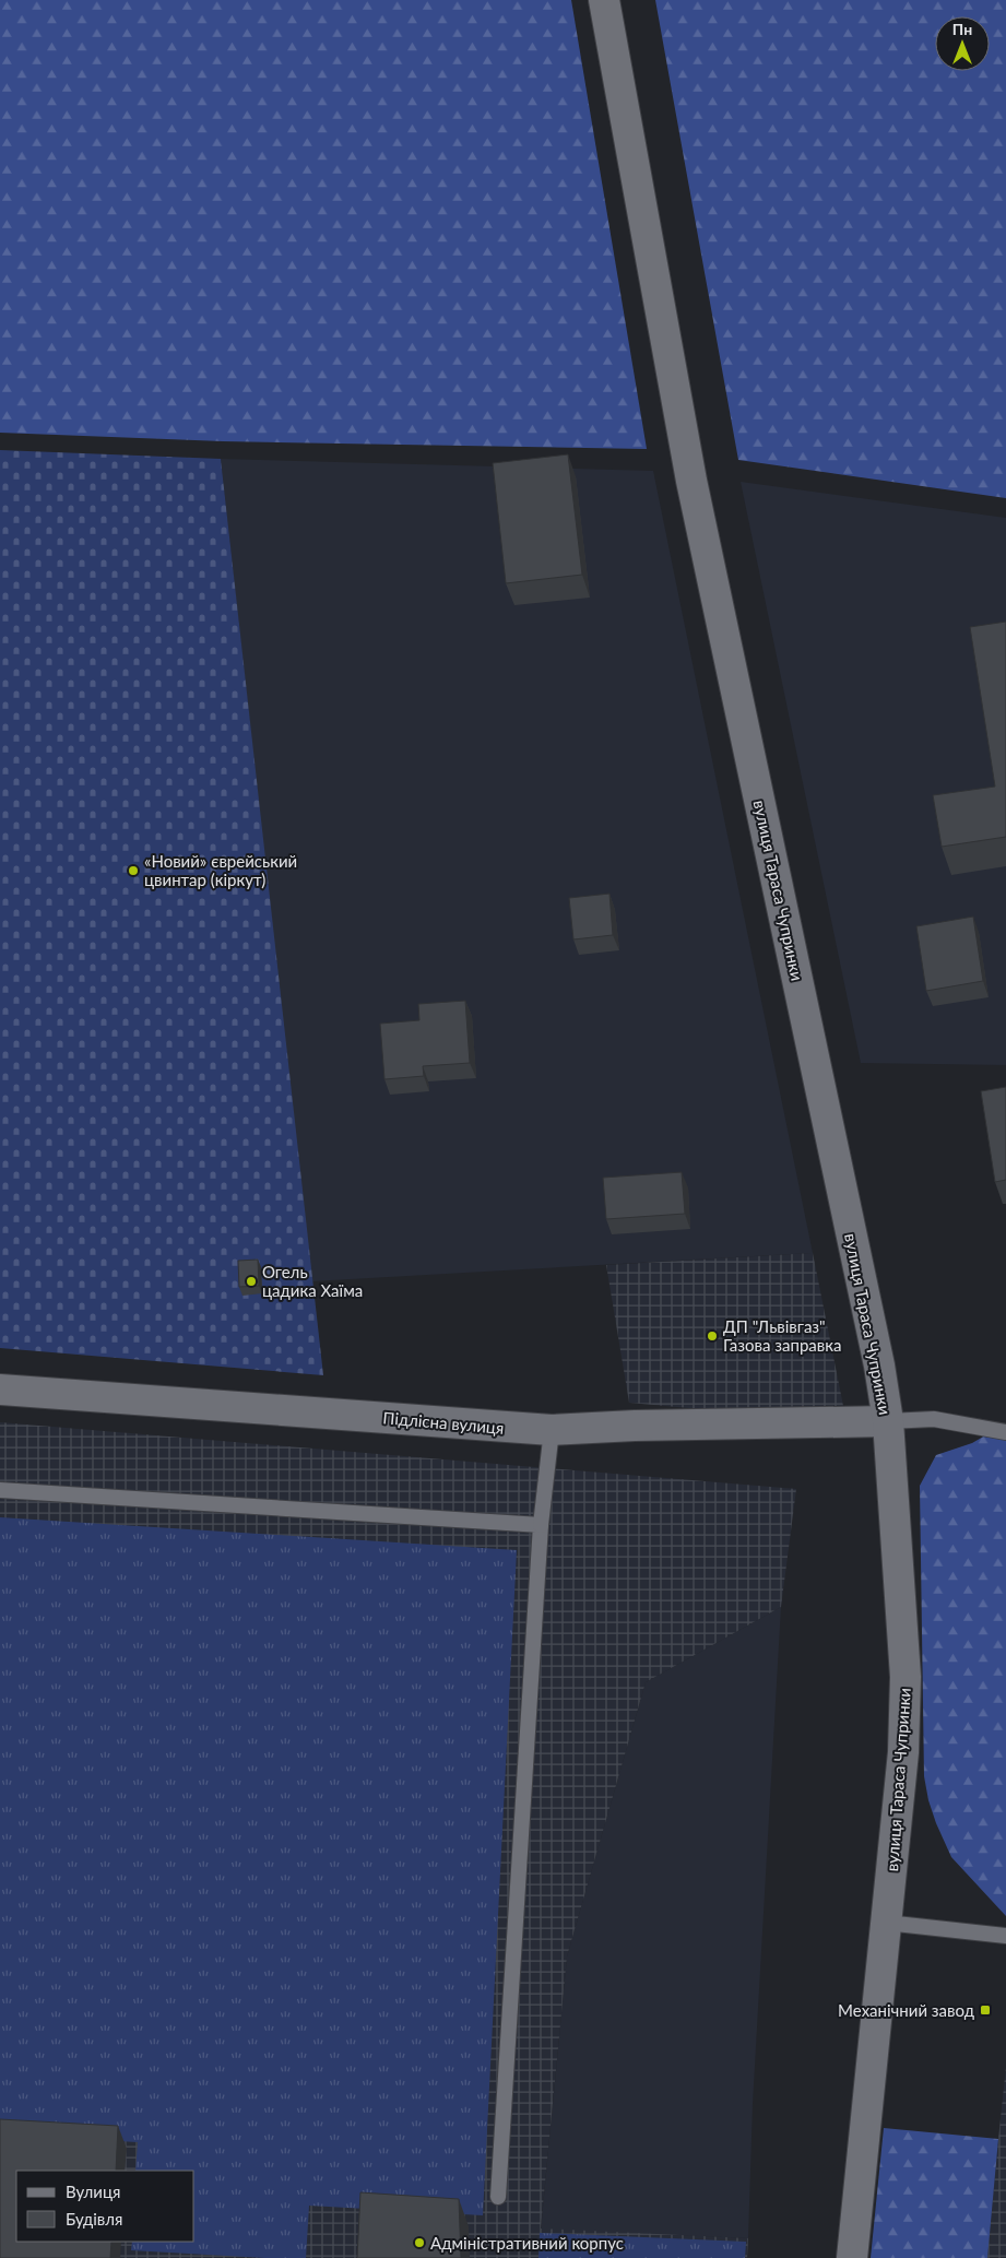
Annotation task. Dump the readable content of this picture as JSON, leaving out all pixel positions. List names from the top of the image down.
{
  "streets": {
    "street": ["вулиця Тараса Чупринки", "Підлісна вулиця"]
  },
  "crossings": [
    ["вулиця Тараса Чупринки", "Підлісна вулиця"]
  ],
  "places": {
    "other": [
      "«Новий» єврейський цвинтар (кіркут)",
      "Огель цадика Хаїма",
      "ДП \"Львівгаз\" Газова заправка",
      "Адміністративний корпус"
    ],
    "transit": ["Механічний завод"]
  },
  "legend": ["Вулиця", "Будівля"],
  "north": "top"
}
